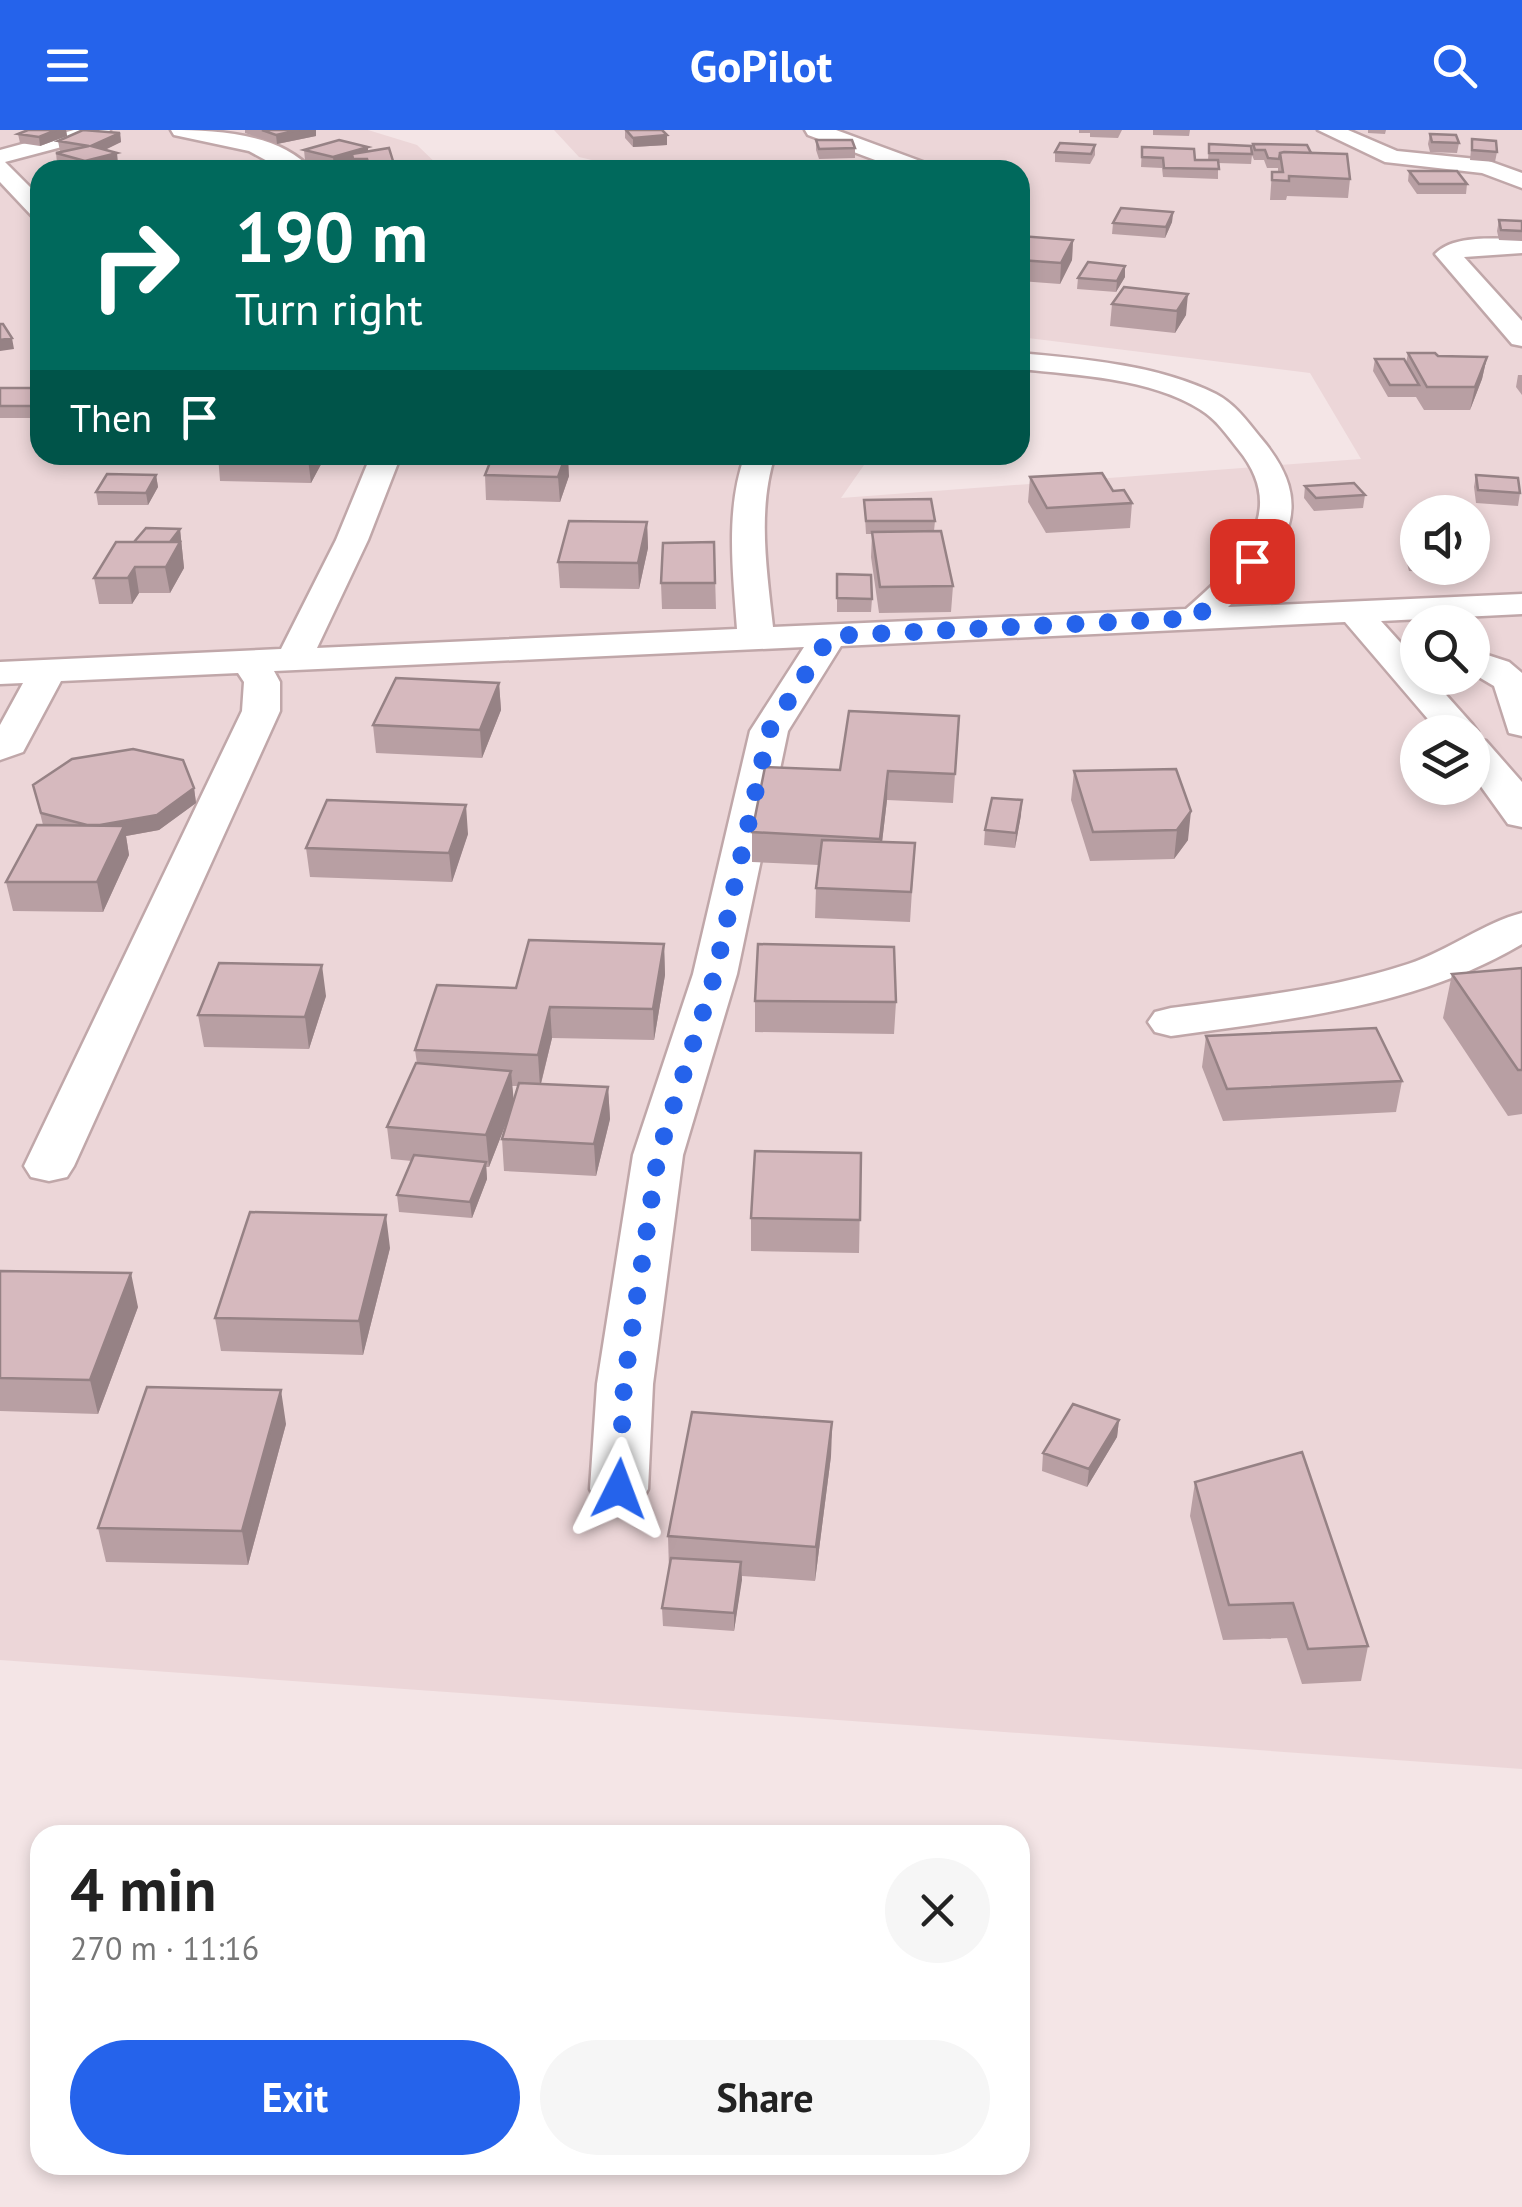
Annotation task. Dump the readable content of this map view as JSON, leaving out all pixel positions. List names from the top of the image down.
{
  "page": {
    "header": "GoPilot",
    "turn": ["190 m", "Turn right"],
    "then": "Then",
    "heading": ["4 min", "270 m · 11:16"],
    "buttons": ["Exit", "Share"]
  }
}
